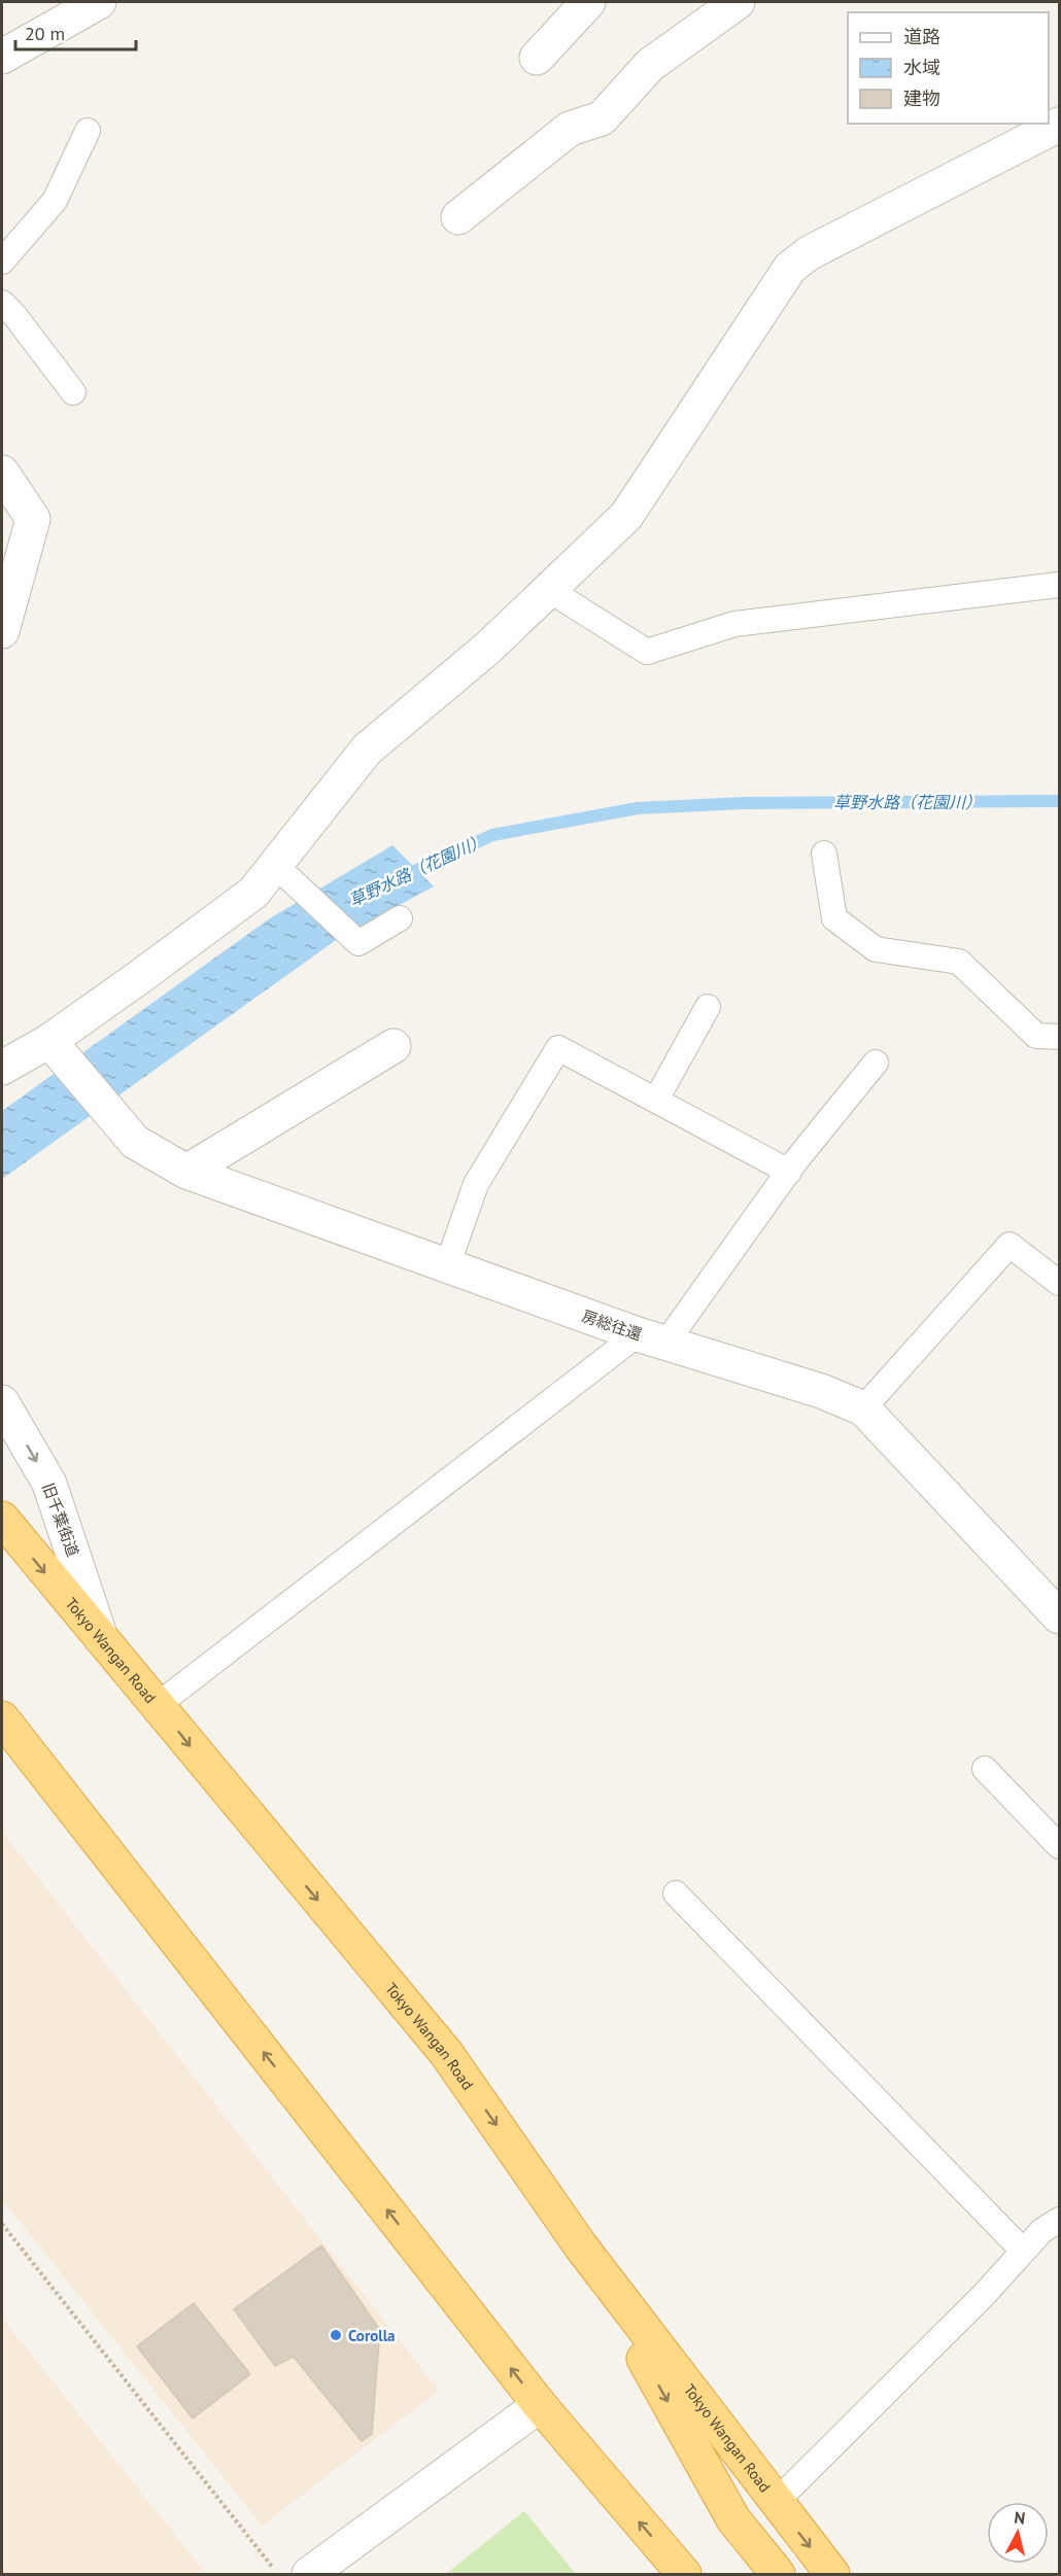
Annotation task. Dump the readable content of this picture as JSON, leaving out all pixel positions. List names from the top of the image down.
{
  "streets": {
    "highway": ["Tokyo Wangan Road"],
    "street": ["房総往還", "旧千葉街道"]
  },
  "crossings": [
    ["旧千葉街道", "Tokyo Wangan Road"]
  ],
  "one_way": ["旧千葉街道"],
  "water": ["草野水路（花園川）"],
  "places": ["Corolla"],
  "legend": ["道路", "水域", "建物"],
  "scale_bar": "20 m",
  "north": "top"
}
